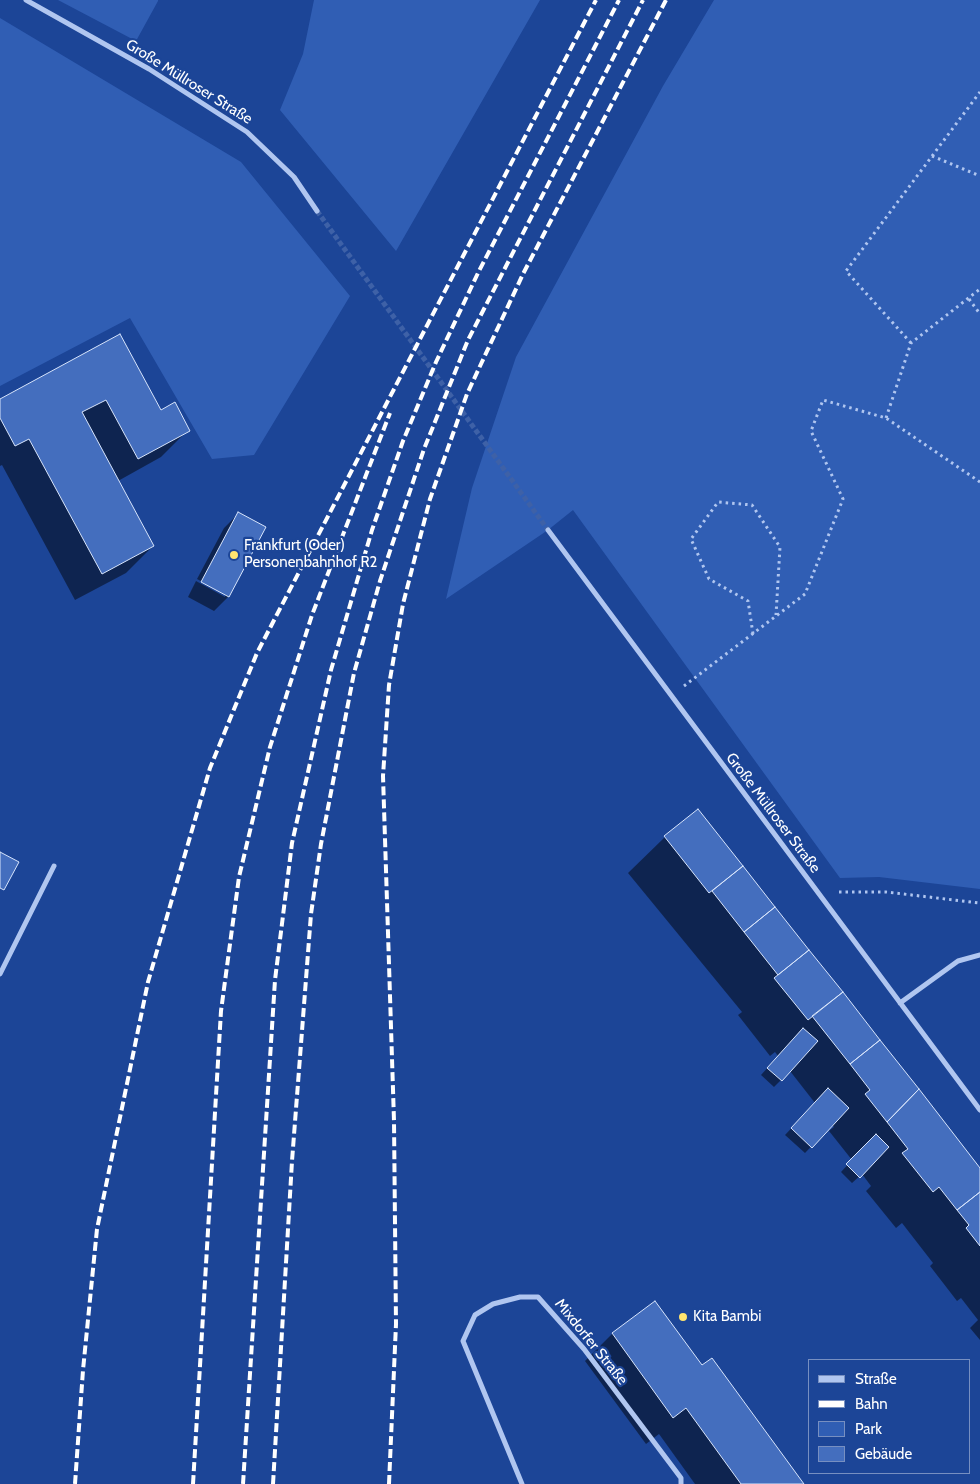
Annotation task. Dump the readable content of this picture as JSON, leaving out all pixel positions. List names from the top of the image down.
{
  "streets": {
    "street": ["Große Müllroser Straße", "Mixdorfer Straße"]
  },
  "places": ["Frankfurt (Oder) Personenbahnhof R2", "Kita Bambi"],
  "legend": [
    "Straße",
    "Bahn",
    "Park",
    "Gebäude"
  ]
}
